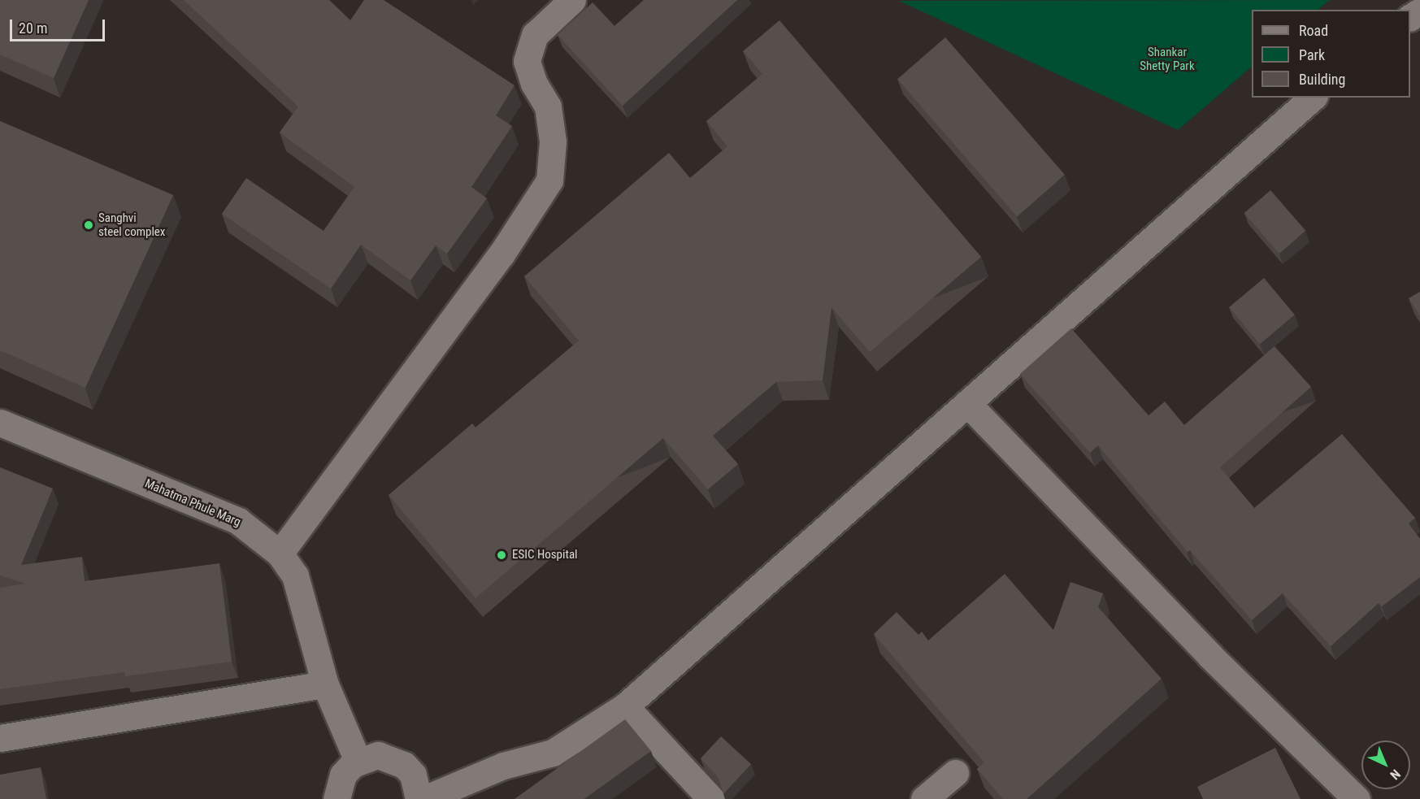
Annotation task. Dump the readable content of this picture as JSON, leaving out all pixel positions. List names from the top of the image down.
{
  "streets": {
    "street": ["Mahatma Phule Marg"]
  },
  "parks": ["Shankar Shetty Park"],
  "places": ["Sanghvi steel complex", "ESIC Hospital"],
  "legend": ["Road", "Park", "Building"],
  "scale_bar": "20 m",
  "north": "bottom right"
}
